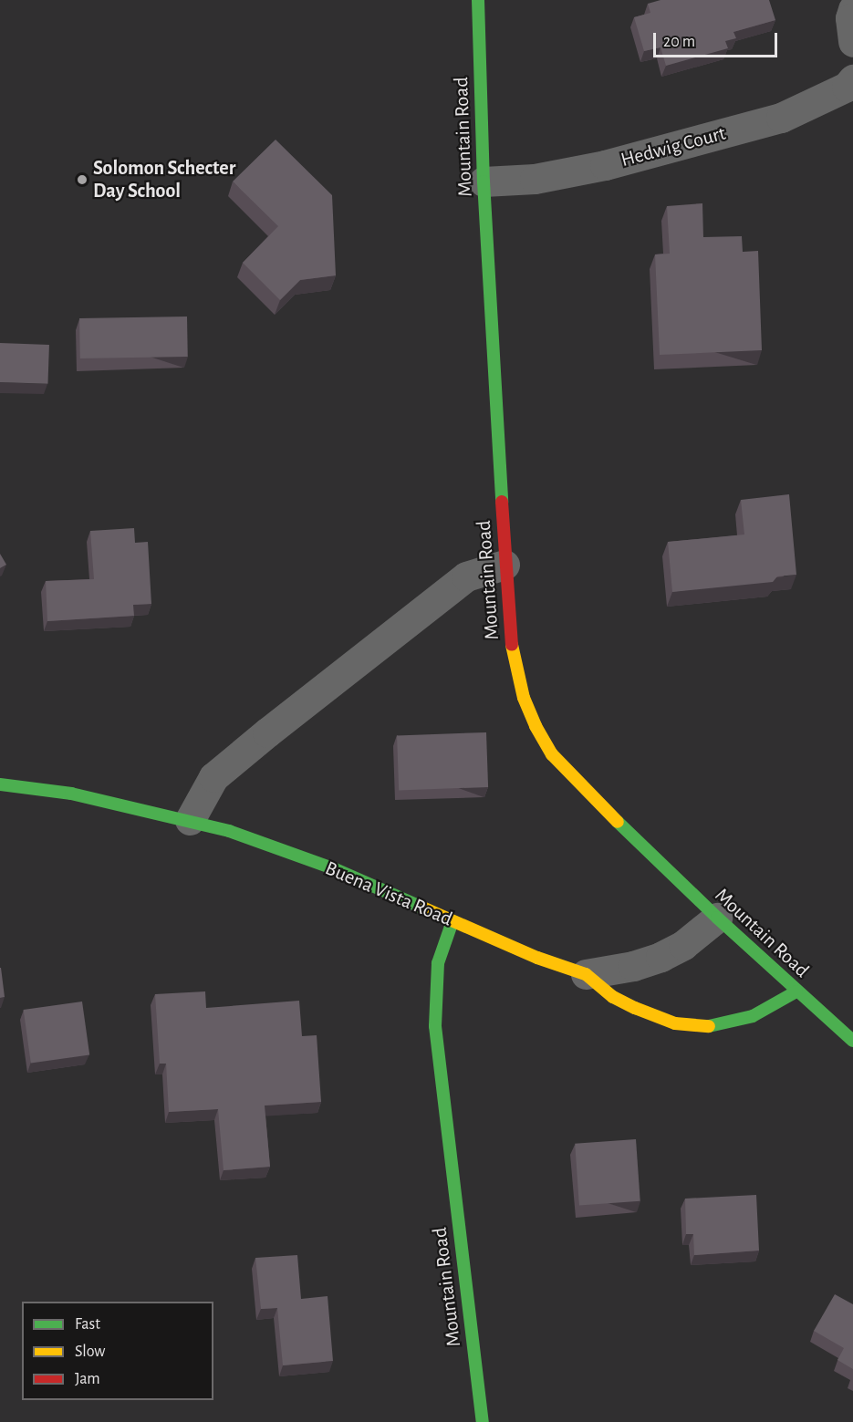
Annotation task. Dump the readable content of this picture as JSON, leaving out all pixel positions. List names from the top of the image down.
{
  "streets": {
    "street": ["Mountain Road", "Hedwig Court", "Buena Vista Road"]
  },
  "crossings": [
    ["Mountain Road", "Hedwig Court"],
    ["Mountain Road", "Buena Vista Road"]
  ],
  "places": ["Solomon Schecter Day School"],
  "legend": ["Fast", "Slow", "Jam"],
  "scale_bar": "20 m"
}
